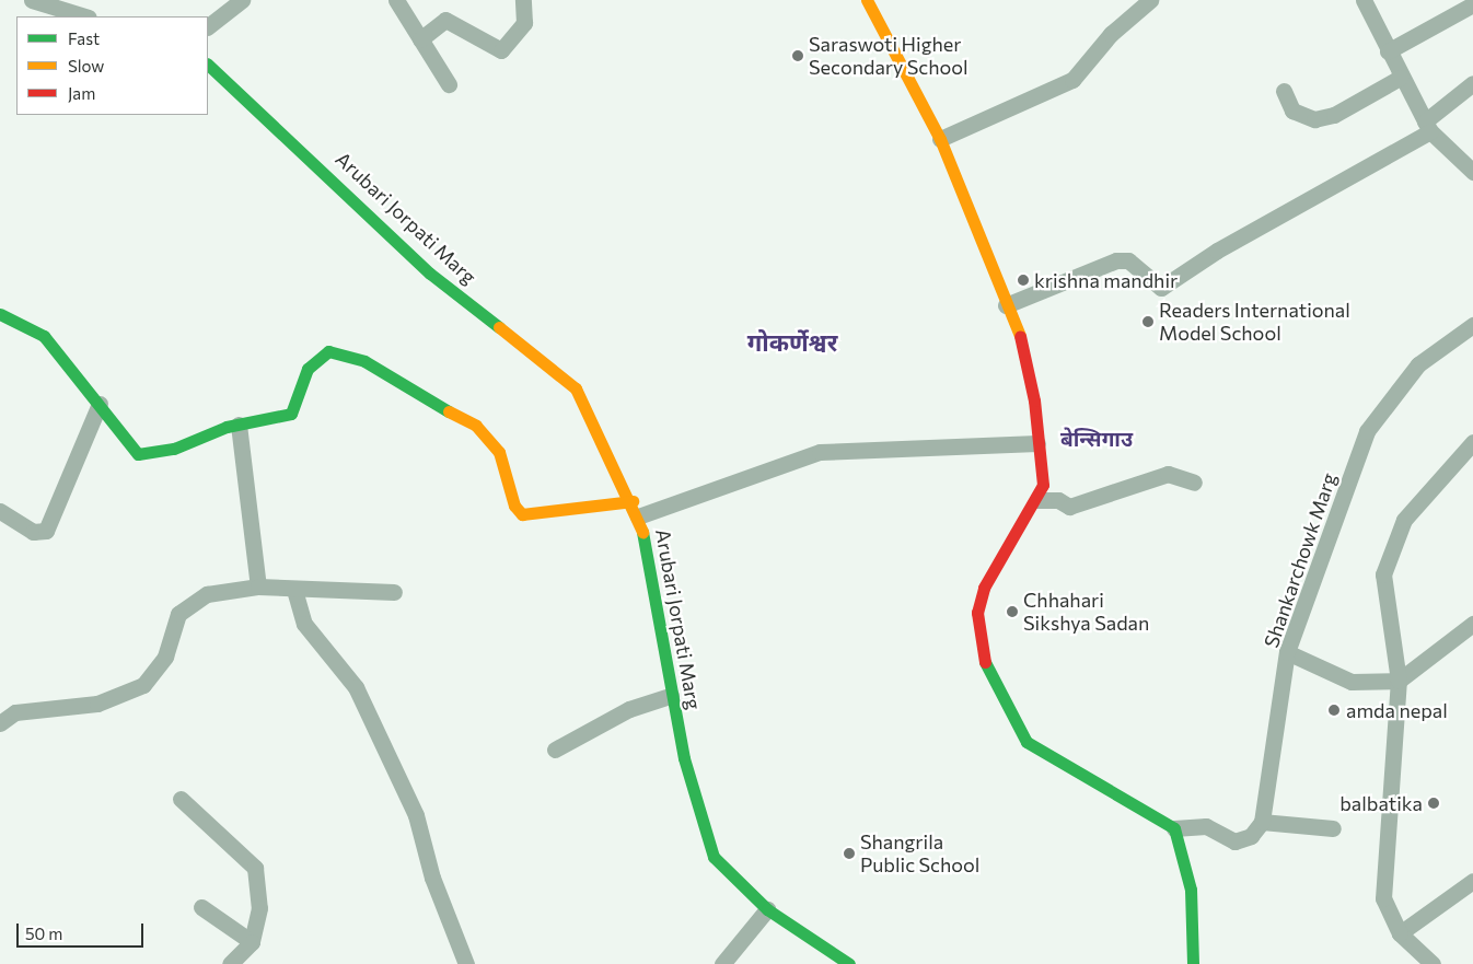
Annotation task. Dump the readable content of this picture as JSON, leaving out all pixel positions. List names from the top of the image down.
{
  "streets": {
    "street": ["Arubari Jorpati Marg", "Shankarchowk Marg"]
  },
  "districts": ["गोकर्णेश्वर", "बेन्सिगाउ"],
  "places": [
    "Saraswoti Higher Secondary School",
    "krishna mandhir",
    "Readers International Model School",
    "Chhahari Sikshya Sadan",
    "amda nepal",
    "balbatika",
    "Shangrila Public School"
  ],
  "legend": ["Fast", "Slow", "Jam"],
  "scale_bar": "50 m"
}
